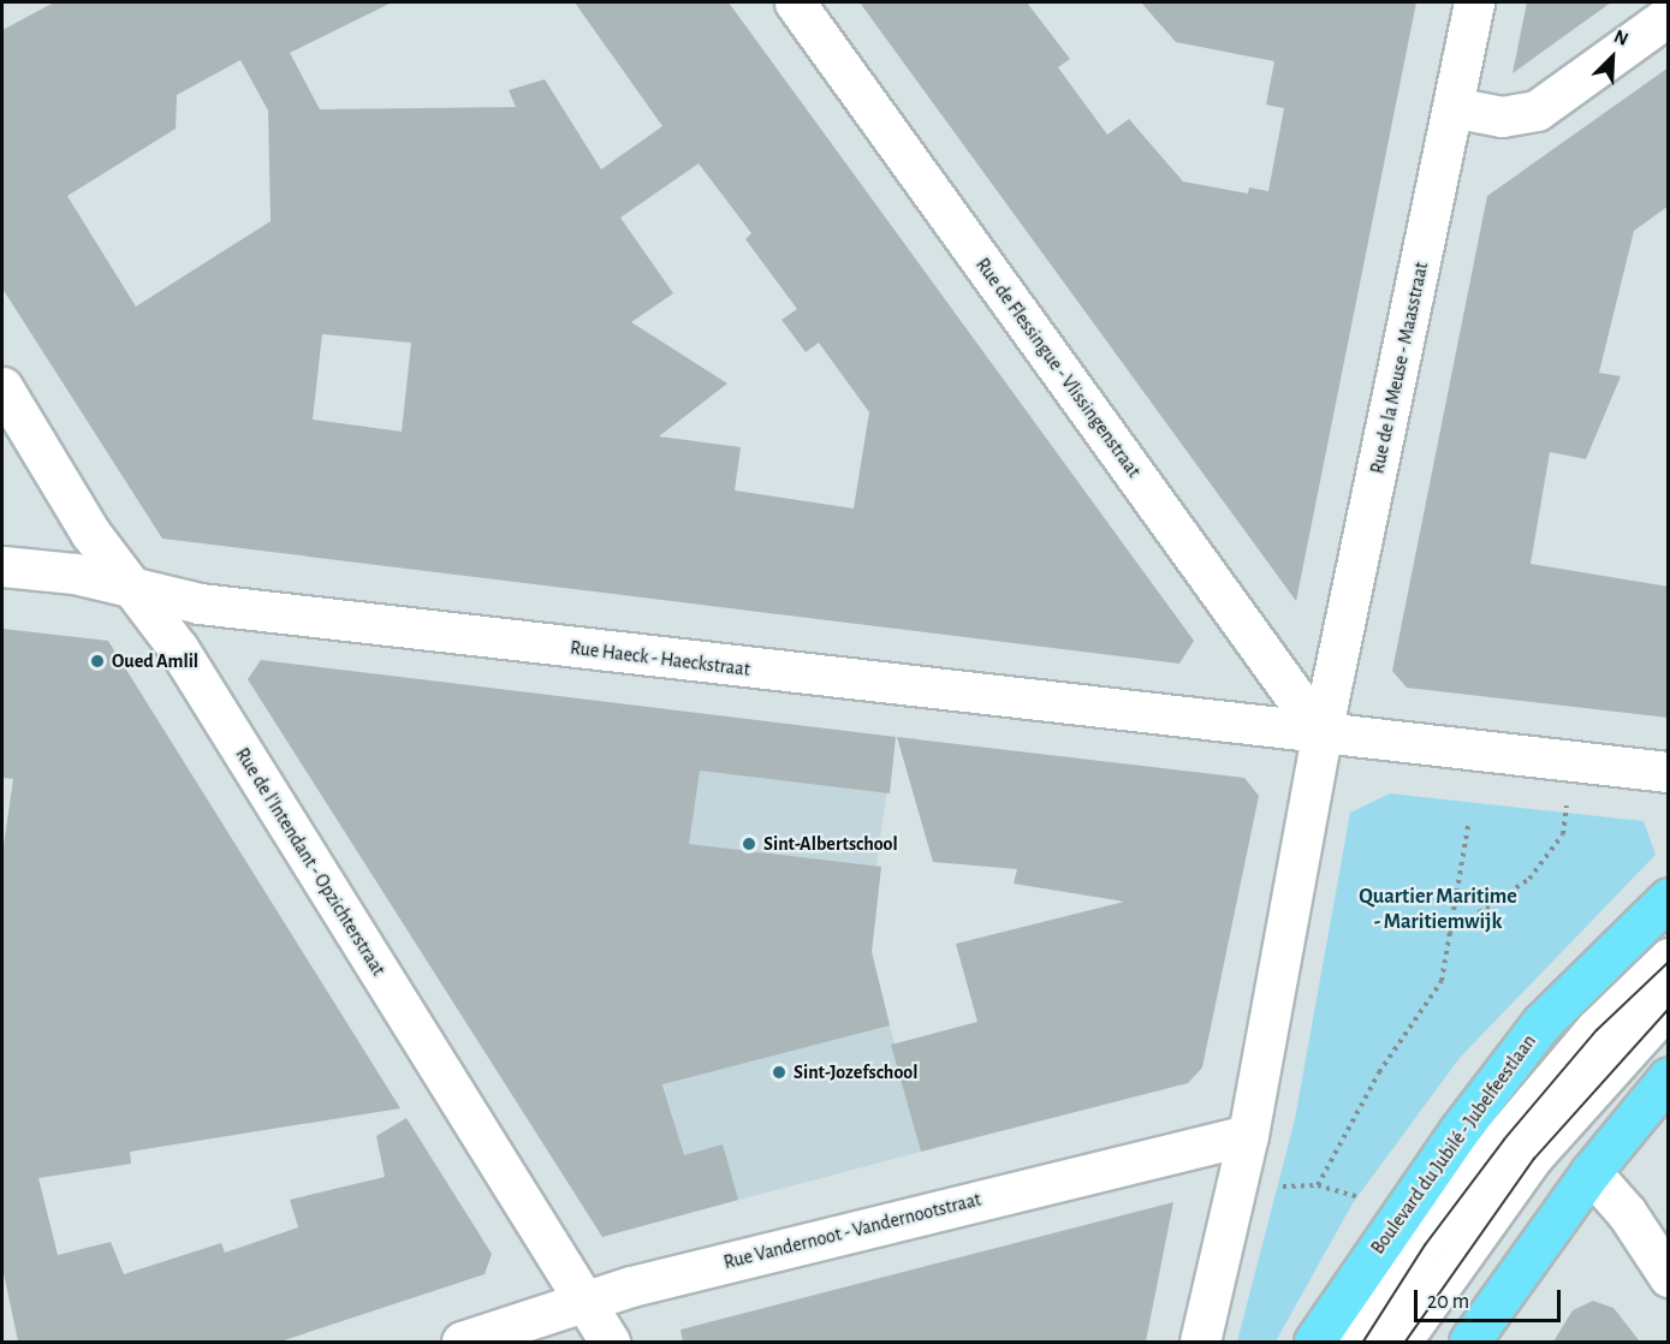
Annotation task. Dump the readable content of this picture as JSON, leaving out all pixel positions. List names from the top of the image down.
{
  "streets": {
    "main road": ["Boulevard du Jubilé - Jubelfeestlaan"],
    "street": [
      "Rue de Flessingue - Vlissingenstraat",
      "Rue de la Meuse - Maasstraat",
      "Rue Haeck - Haeckstraat",
      "Rue de l'Intendant - Opzichterstraat",
      "Rue Vandernoot - Vandernootstraat"
    ]
  },
  "crossings": [
    ["Rue de Flessingue - Vlissingenstraat", "Rue de la Meuse - Maasstraat"],
    ["Rue de Flessingue - Vlissingenstraat", "Rue Haeck - Haeckstraat"],
    ["Rue de la Meuse - Maasstraat", "Rue Haeck - Haeckstraat"],
    ["Rue de la Meuse - Maasstraat", "Rue Vandernoot - Vandernootstraat"],
    ["Rue Haeck - Haeckstraat", "Rue de l'Intendant - Opzichterstraat"],
    ["Rue de l'Intendant - Opzichterstraat", "Rue Vandernoot - Vandernootstraat"]
  ],
  "districts": ["Quartier Maritime - Maritiemwijk"],
  "places": ["Oued Amlil", "Sint-Albertschool", "Sint-Jozefschool"],
  "scale_bar": "20 m",
  "north": "top right"
}
